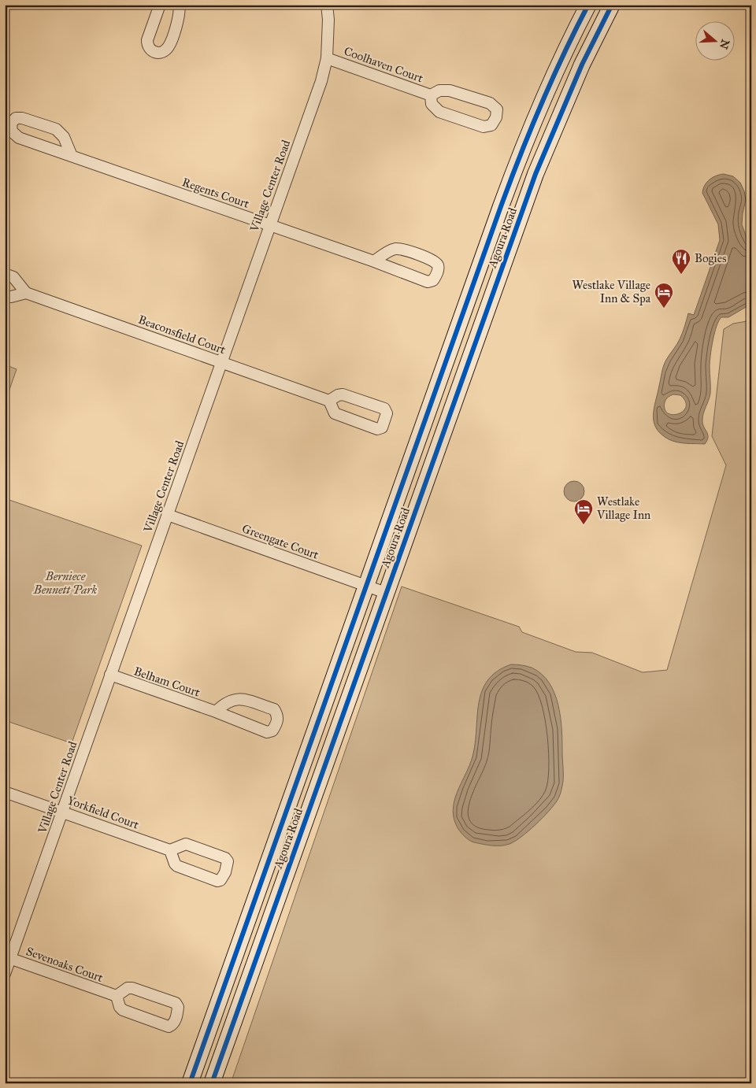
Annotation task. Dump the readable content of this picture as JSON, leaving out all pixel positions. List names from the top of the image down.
{
  "streets": {
    "main road": ["Agoura Road"],
    "street": [
      "Coolhaven Court",
      "Village Center Road",
      "Regents Court",
      "Beaconsfield Court",
      "Greengate Court",
      "Belham Court",
      "Yorkfield Court",
      "Sevenoaks Court"
    ]
  },
  "crossings": [
    ["Coolhaven Court", "Village Center Road"],
    ["Village Center Road", "Regents Court"],
    ["Village Center Road", "Beaconsfield Court"],
    ["Village Center Road", "Greengate Court"],
    ["Village Center Road", "Belham Court"],
    ["Village Center Road", "Yorkfield Court"],
    ["Village Center Road", "Sevenoaks Court"],
    ["Agoura Road", "Greengate Court"]
  ],
  "parks": ["Berniece Bennett Park"],
  "places": {
    "restaurant": ["Bogies"],
    "hotel": ["Westlake Village Inn & Spa", "Westlake Village Inn"]
  },
  "north": "right"
}
